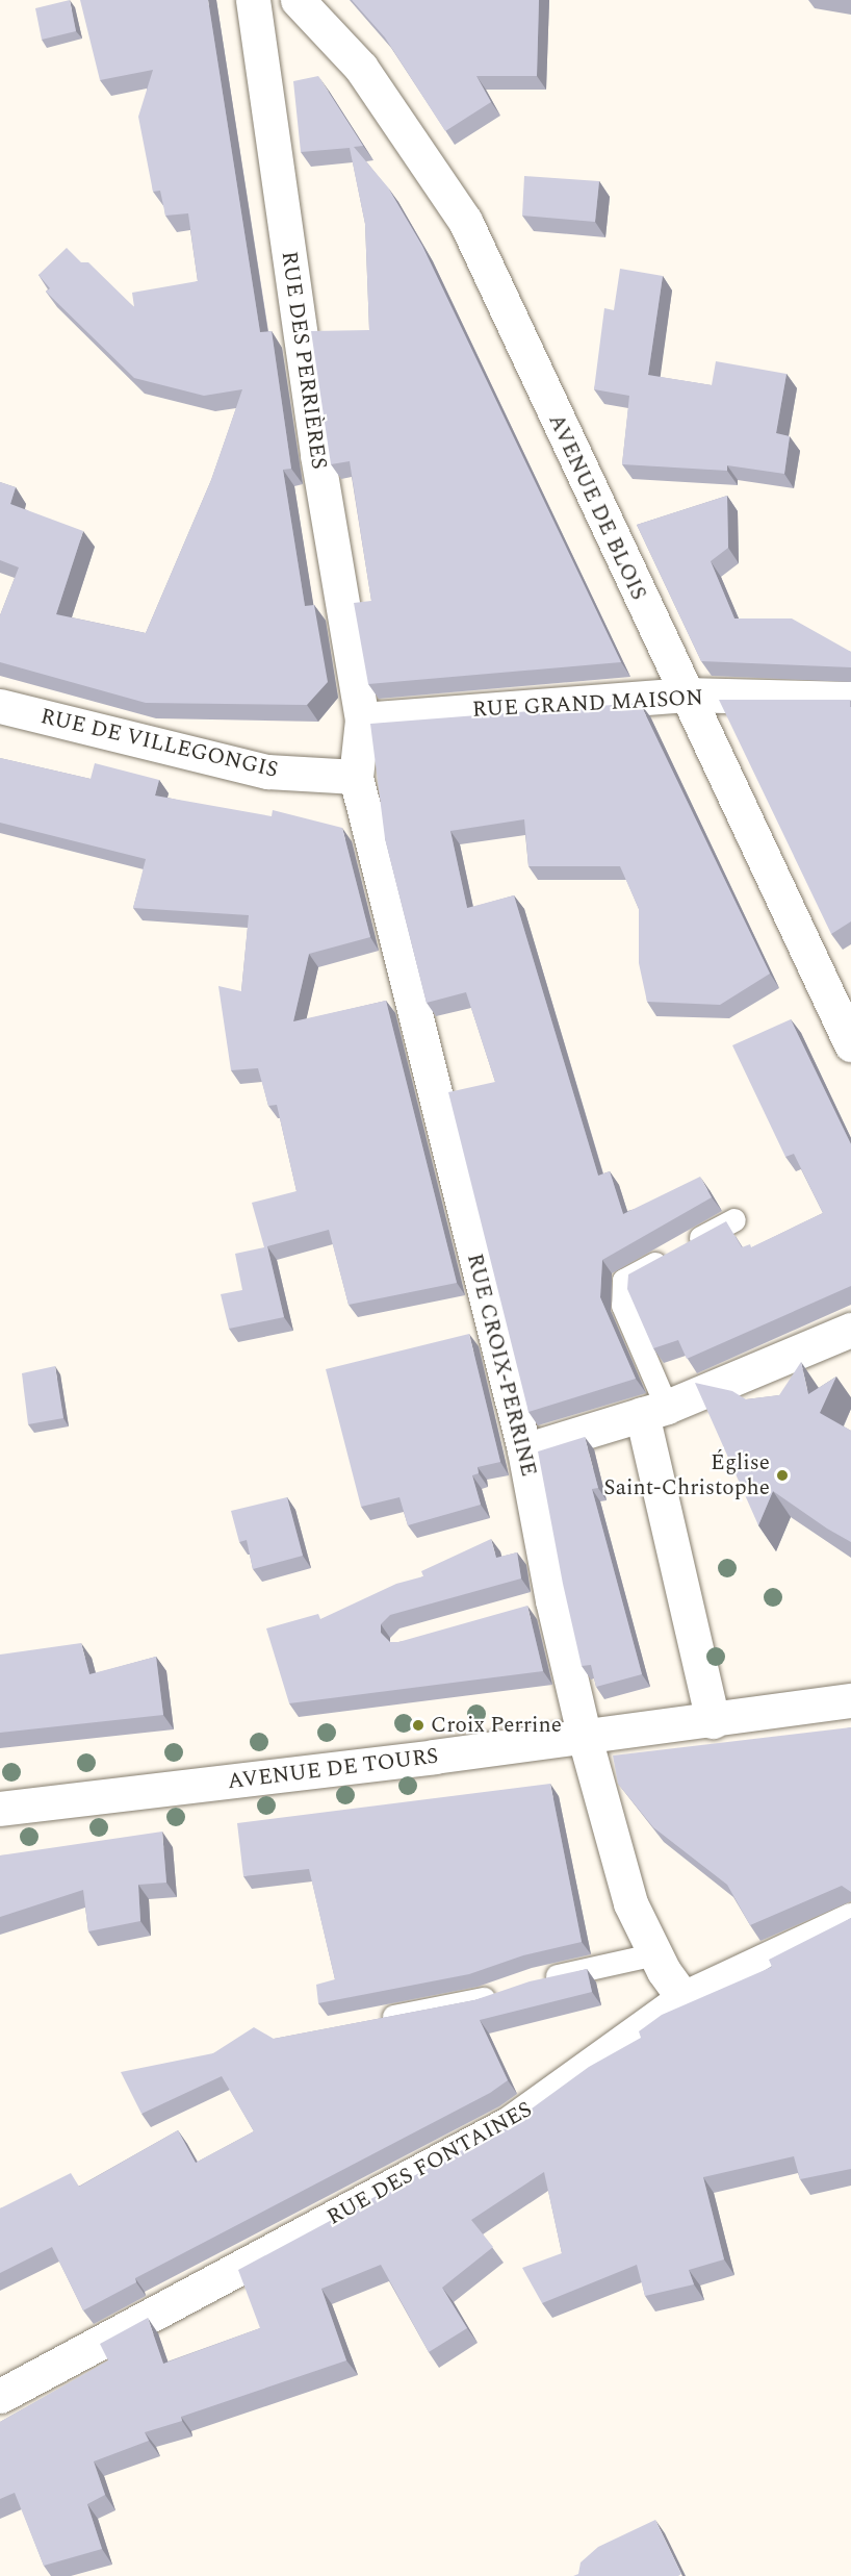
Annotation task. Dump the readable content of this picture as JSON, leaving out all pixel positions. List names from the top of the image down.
{
  "streets": {
    "street": [
      "RUE DES PERRIÈRES",
      "AVENUE DE BLOIS",
      "RUE GRAND MAISON",
      "RUE DE VILLEGONGIS",
      "RUE CROIX-PERRINE",
      "AVENUE DE TOURS",
      "RUE DES FONTAINES"
    ]
  },
  "crossings": [
    ["RUE DES PERRIÈRES", "RUE GRAND MAISON"],
    ["RUE DES PERRIÈRES", "RUE CROIX-PERRINE"],
    ["AVENUE DE BLOIS", "RUE GRAND MAISON"],
    ["RUE GRAND MAISON", "RUE CROIX-PERRINE"],
    ["RUE DE VILLEGONGIS", "RUE CROIX-PERRINE"],
    ["RUE CROIX-PERRINE", "AVENUE DE TOURS"],
    ["RUE CROIX-PERRINE", "RUE DES FONTAINES"]
  ],
  "places": ["Église Saint-Christophe", "Croix Perrine"]
}
